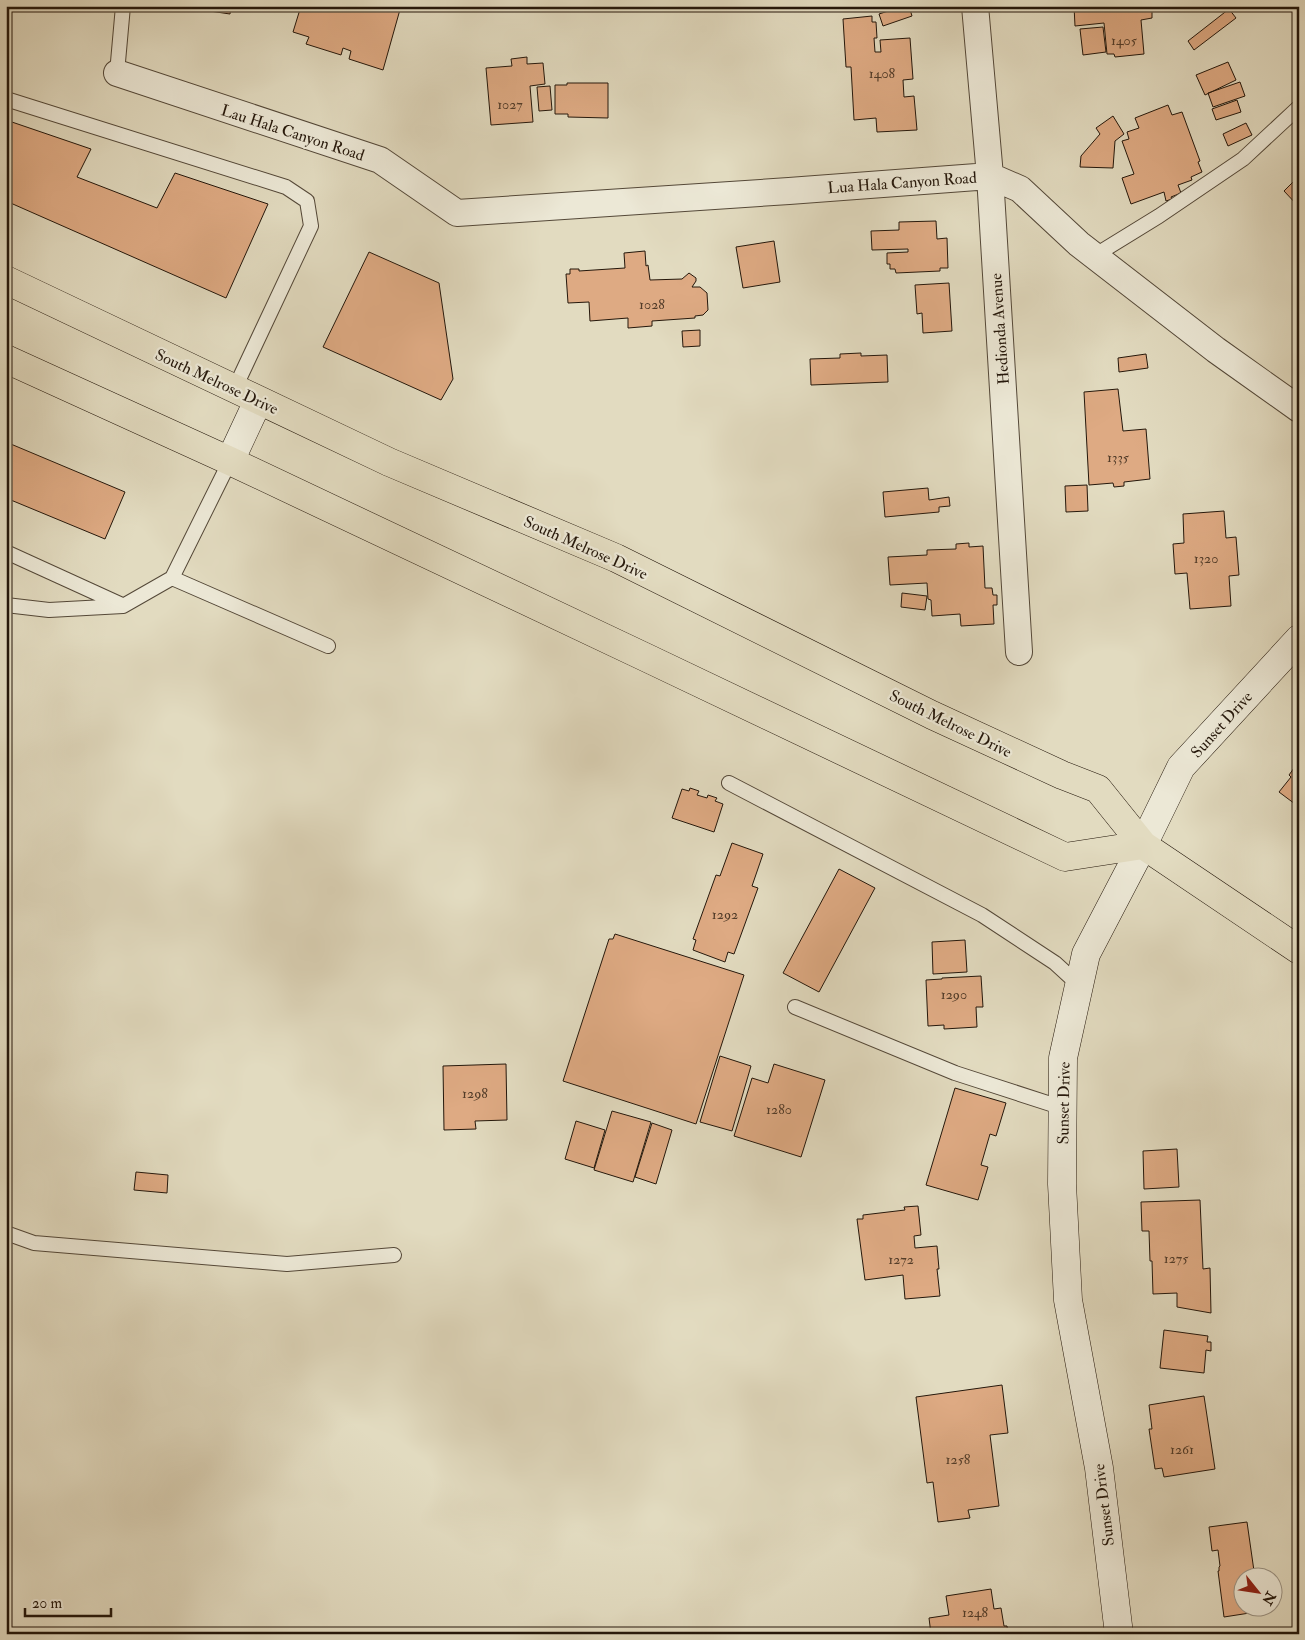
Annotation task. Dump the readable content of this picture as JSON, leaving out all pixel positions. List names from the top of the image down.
{
  "streets": {
    "main road": ["South Melrose Drive", "Sunset Drive"],
    "street": ["Lau Hala Canyon Road", "Lua Hala Canyon Road", "Hedionda Avenue"]
  },
  "crossings": [
    ["Lau Hala Canyon Road", "Lua Hala Canyon Road"],
    ["Lua Hala Canyon Road", "Hedionda Avenue"],
    ["South Melrose Drive", "Sunset Drive"]
  ],
  "house_numbers": [
    "1405",
    "1408",
    "1027",
    "1028",
    "1335",
    "1320",
    "1292",
    "1290",
    "1298",
    "1280",
    "1275",
    "1272",
    "1261",
    "1258",
    "1248"
  ],
  "scale_bar": "20 m",
  "north": "bottom right"
}
